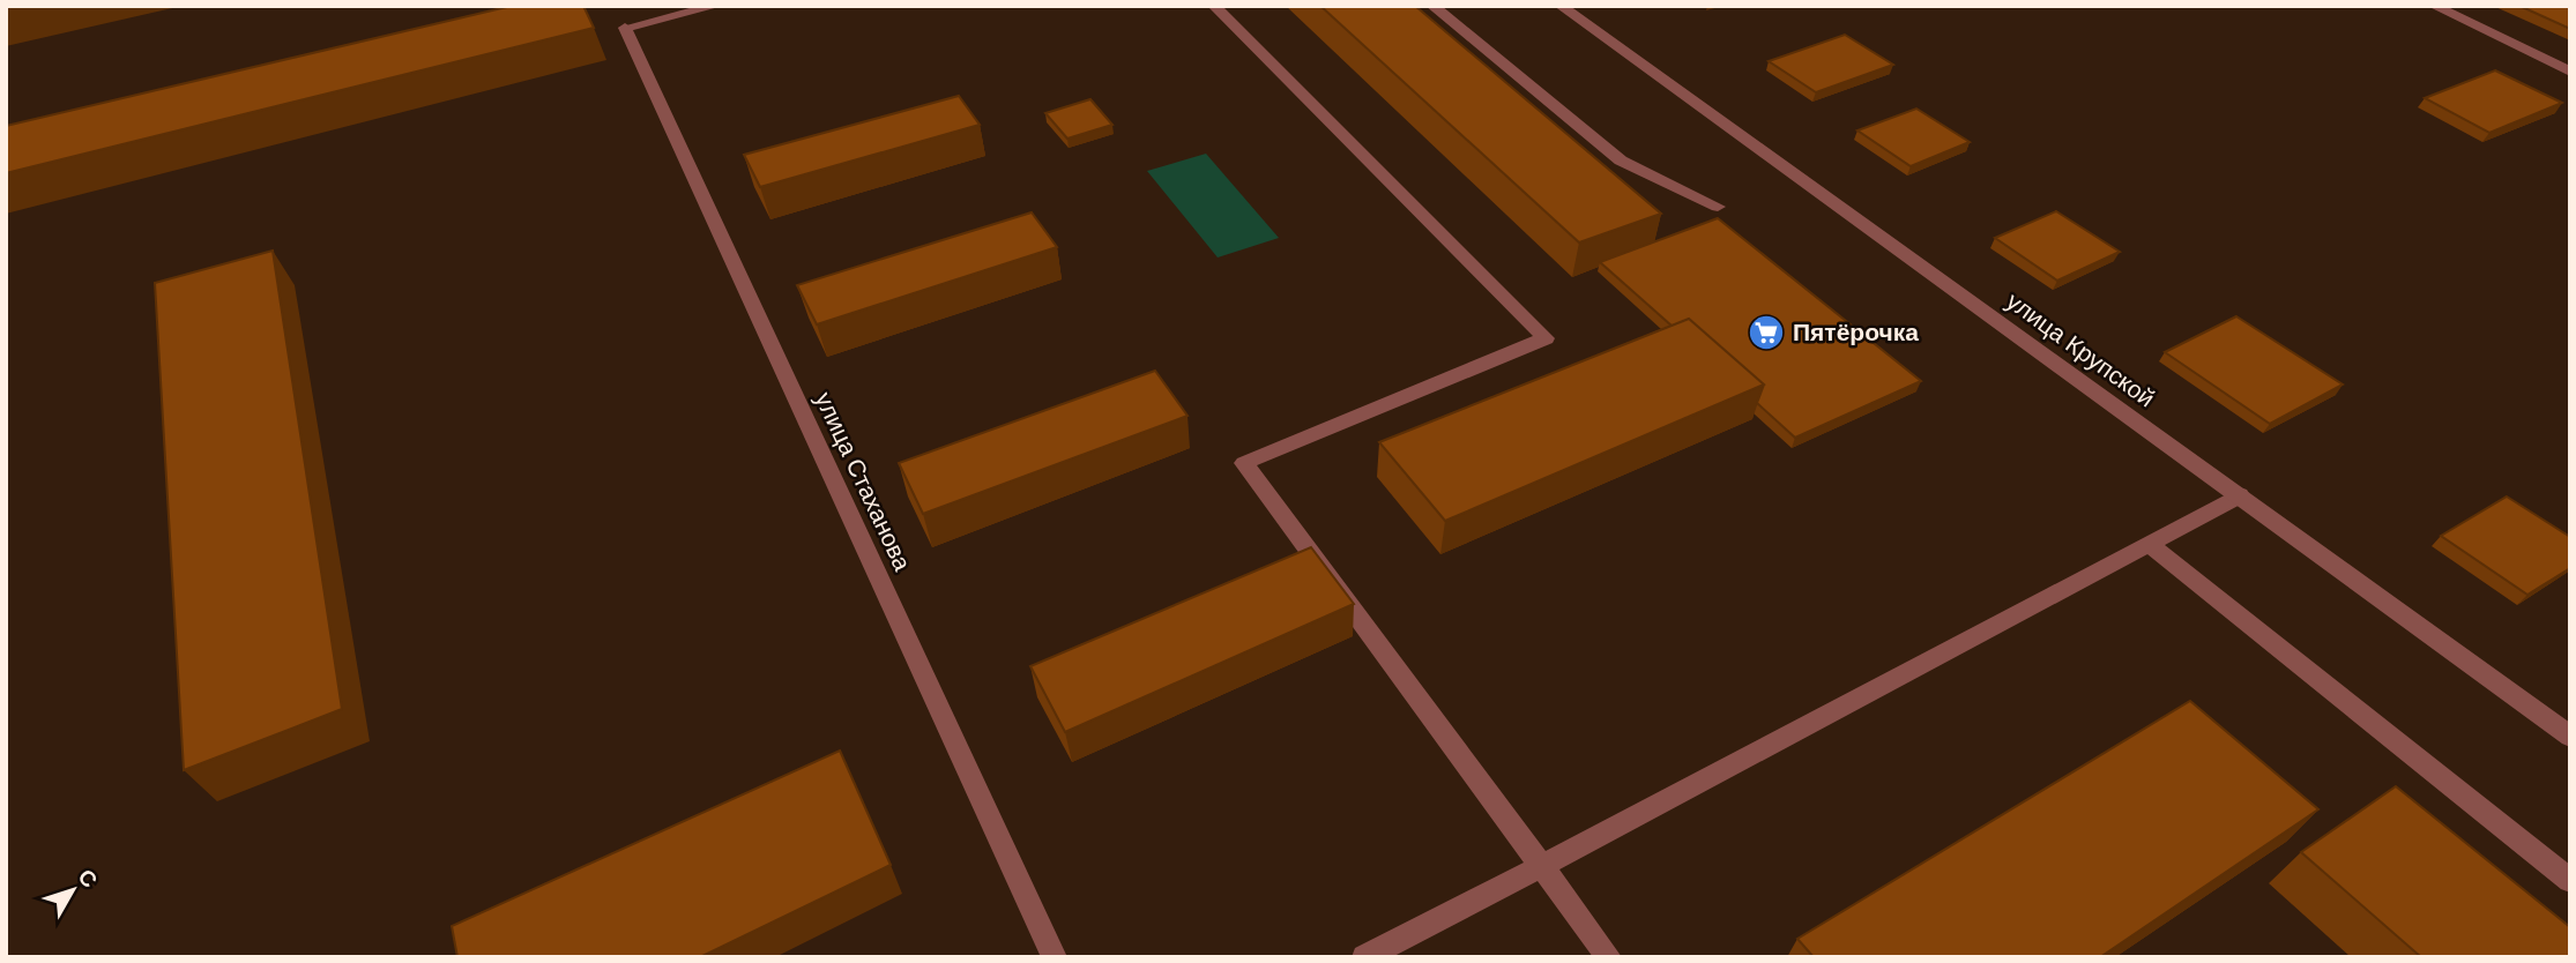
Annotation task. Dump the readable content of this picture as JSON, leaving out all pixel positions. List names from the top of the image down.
{
  "streets": {
    "street": ["улица Крупской", "улица Стаханова"]
  },
  "places": {
    "supermarket": ["Пятёрочка"]
  },
  "north": "top right"
}
